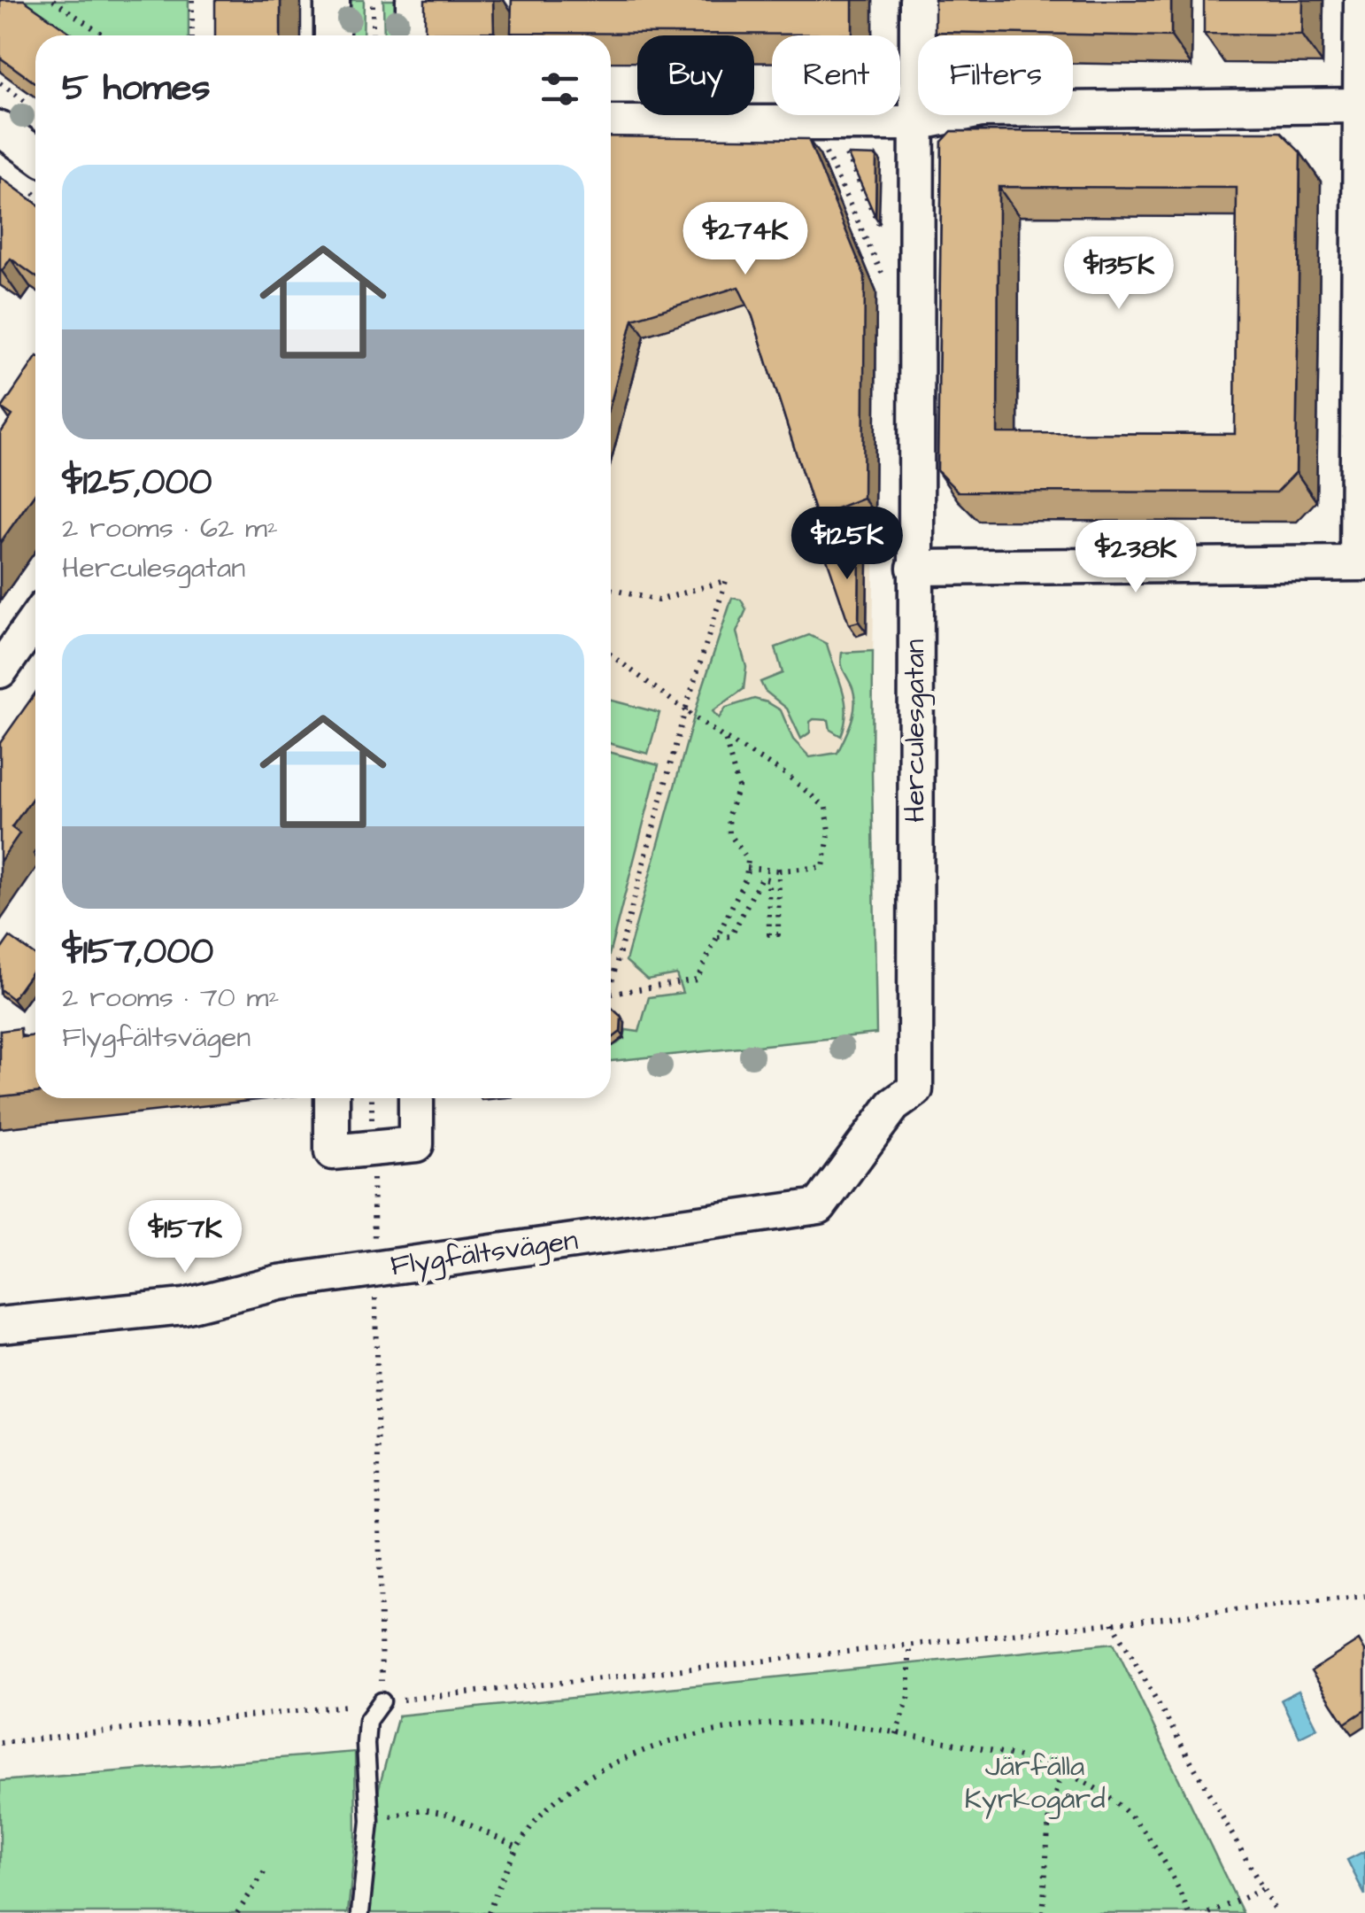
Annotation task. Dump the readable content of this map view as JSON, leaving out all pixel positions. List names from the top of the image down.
{
  "streets": {
    "street": ["Herculesgatan", "Flygfältsvägen"]
  },
  "crossings": [
    ["Herculesgatan", "Flygfältsvägen"]
  ],
  "parks": ["Järfälla Kyrkogård"],
  "page": {
    "chip": ["Buy", "Rent", "Filters"],
    "heading": "5 homes",
    "list": [
      {
        "name": "$125,000",
        "note": "2 rooms · 62 m² · Herculesgatan"
      },
      {
        "name": "$157,000",
        "note": "2 rooms · 70 m² · Flygfältsvägen"
      }
    ],
    "price": [
      "$274K",
      "$135K",
      "$125K",
      "$238K",
      "$157K"
    ]
  }
}
